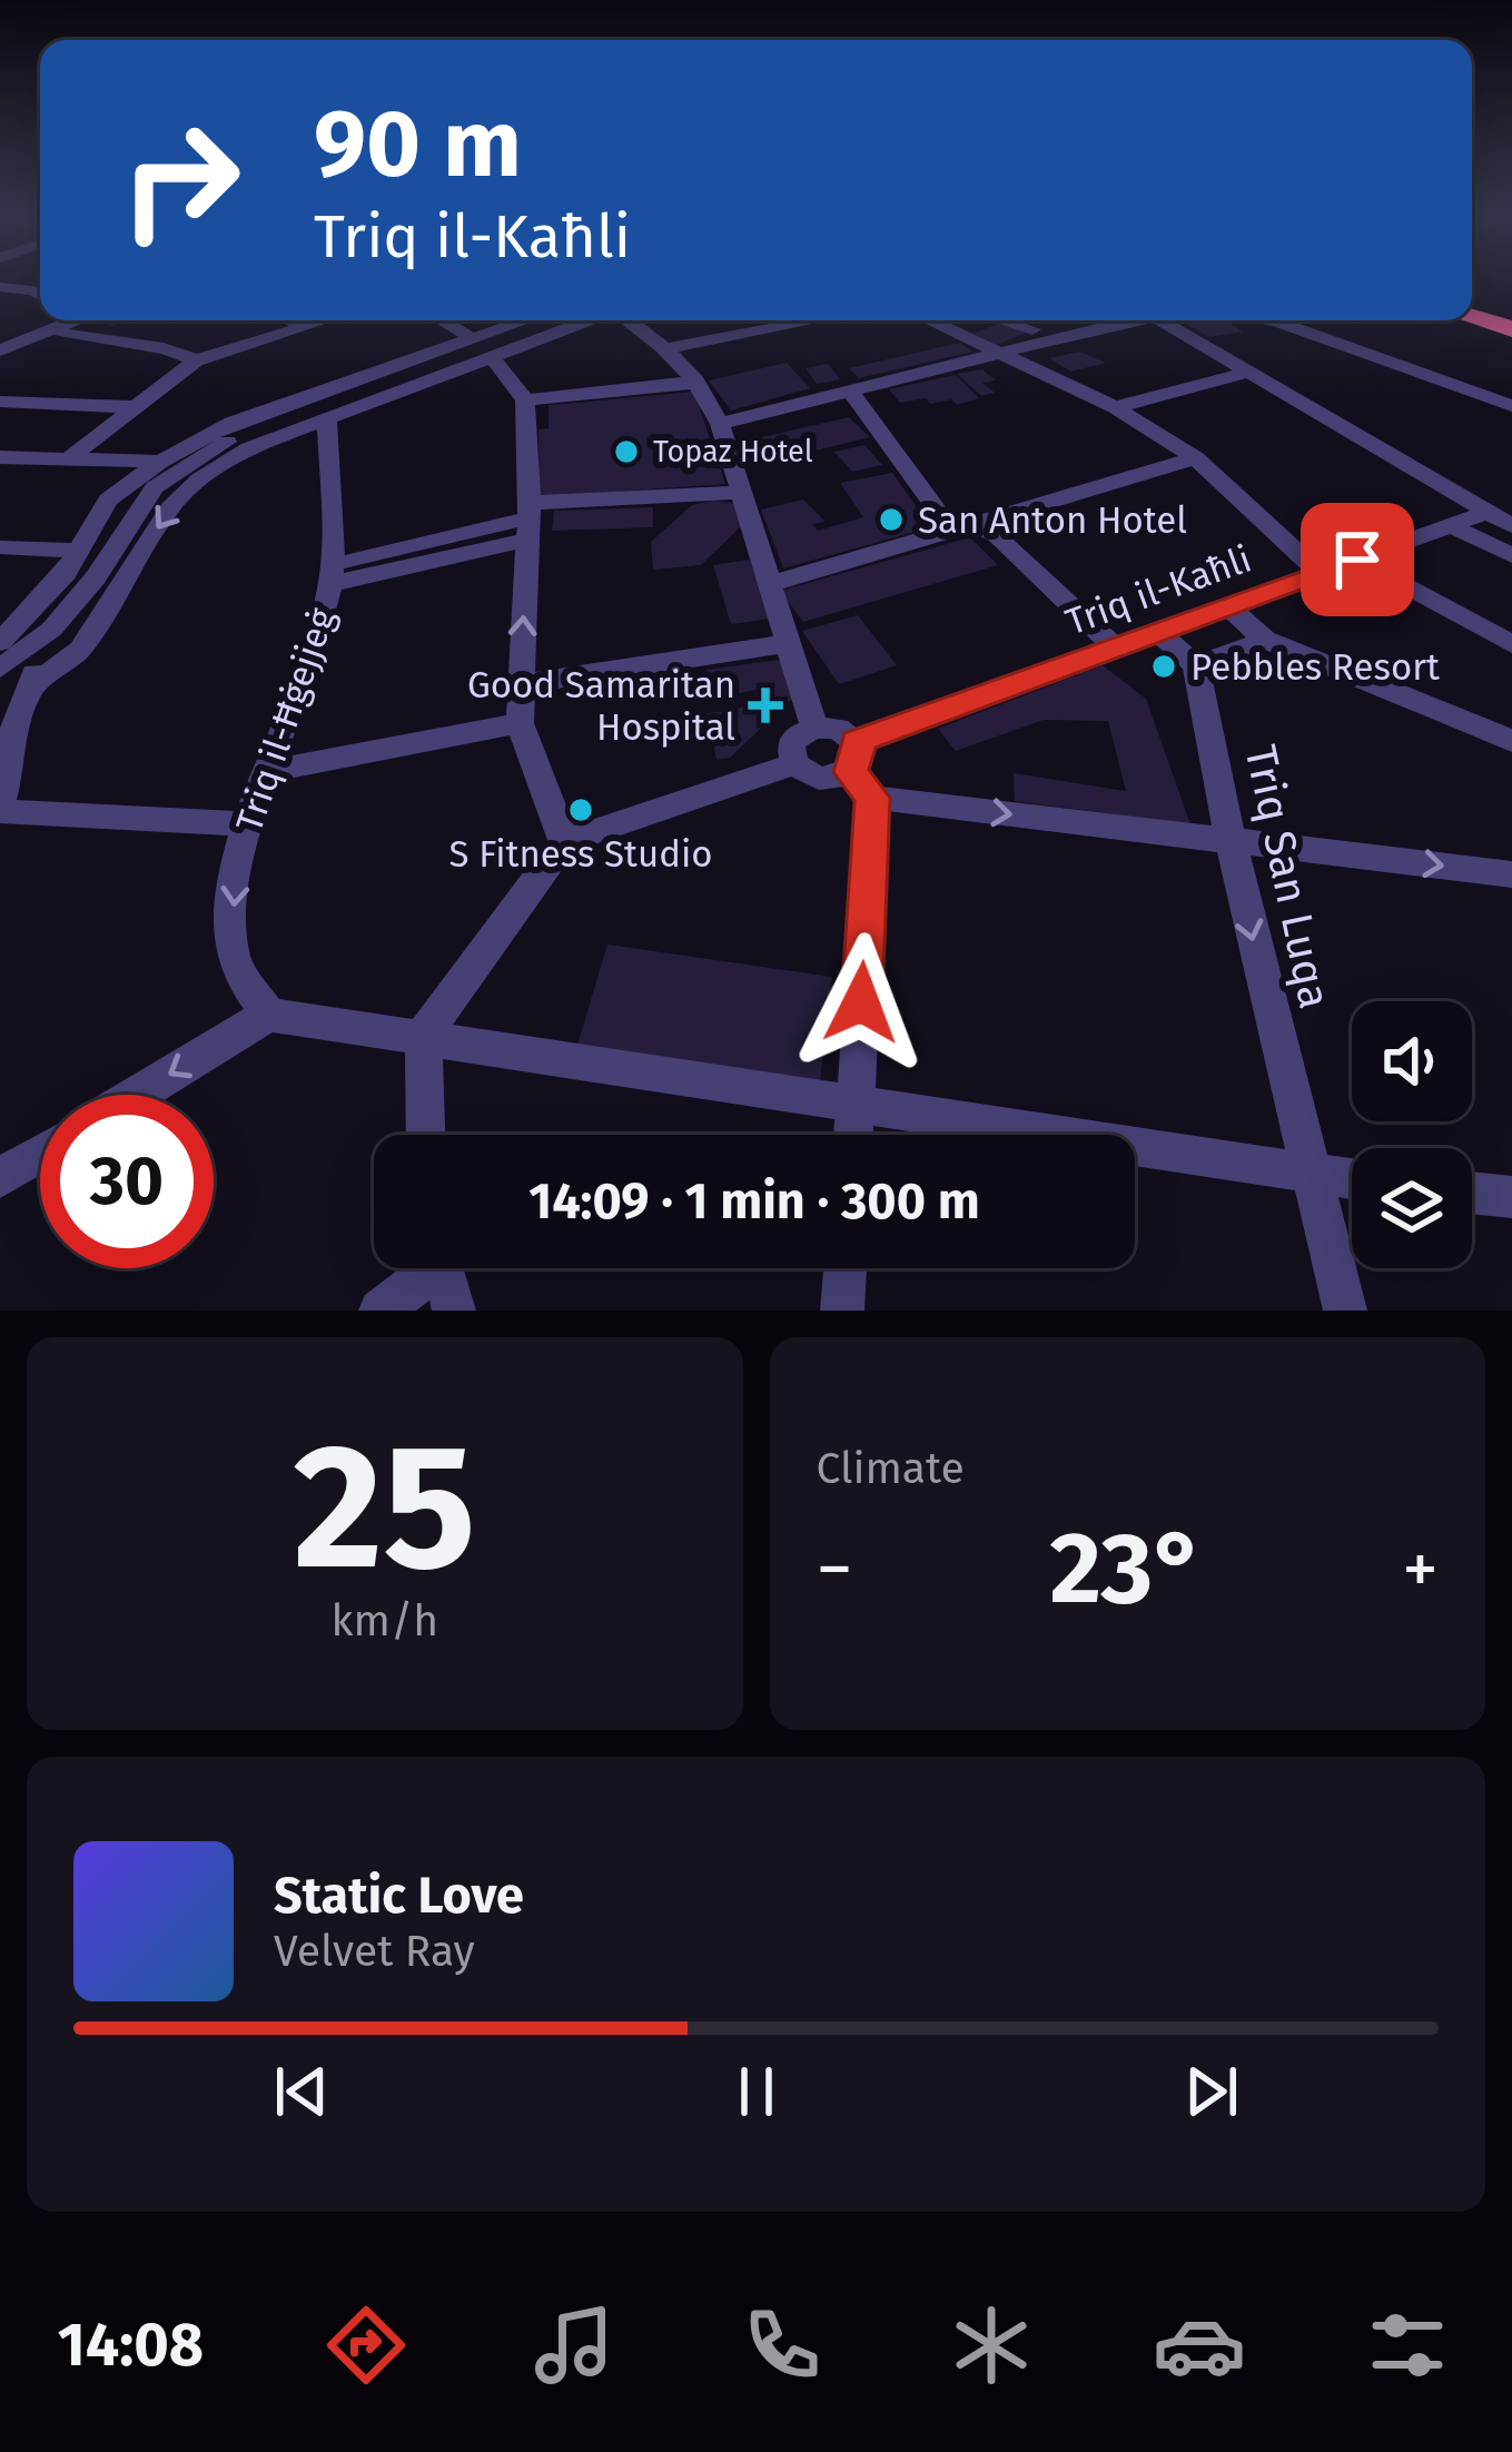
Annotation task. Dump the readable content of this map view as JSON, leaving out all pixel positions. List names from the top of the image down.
{
  "streets": {
    "street": ["Triq il-Kaħli", "Triq il-Ħġejjeġ", "Triq San Luqa"]
  },
  "crossings": [
    ["Triq il-Kaħli", "Triq il-Ħġejjeġ"]
  ],
  "one_way": ["Triq San Luqa"],
  "places": {
    "other": [
      "Topaz Hotel",
      "San Anton Hotel",
      "Pebbles Resort",
      "S Fitness Studio"
    ],
    "health": ["Good Samaritan Hospital"]
  },
  "page": {
    "turn": ["90 m", "Triq il-Kaħli"],
    "limit": "30",
    "trip": "14:09 · 1 min · 300 m",
    "tile": [
      ["25", "km/h"],
      "Climate"
    ],
    "heat": ["−", "23°", "+"],
    "song": ["Static Love", "Velvet Ray"],
    "tabs": "14:08"
  }
}
